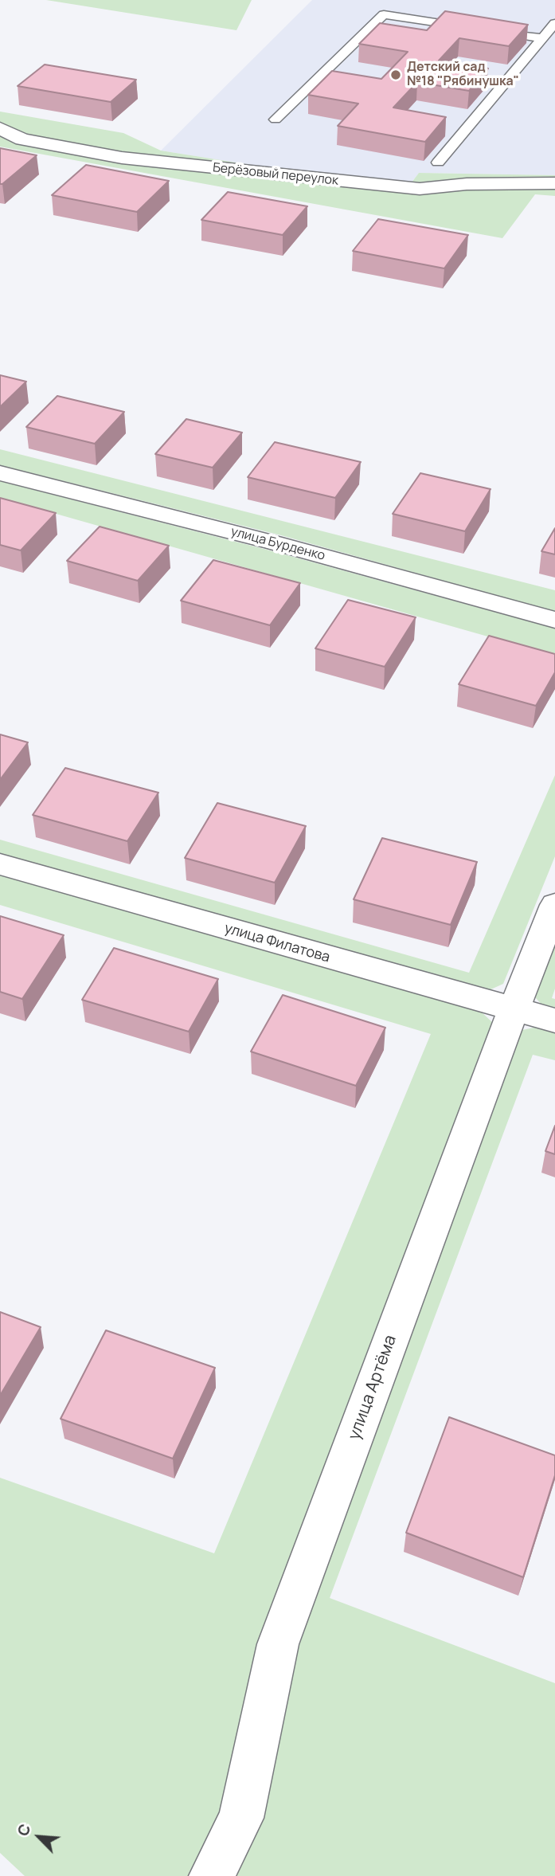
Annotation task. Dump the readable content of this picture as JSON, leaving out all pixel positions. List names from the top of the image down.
{
  "streets": {
    "street": [
      "Берёзовый переулок",
      "улица Бурденко",
      "улица Филатова",
      "улица Артёма"
    ]
  },
  "crossings": [
    ["улица Филатова", "улица Артёма"]
  ],
  "places": ["Детский сад №18 \"Рябинушка\""],
  "north": "top left"
}
